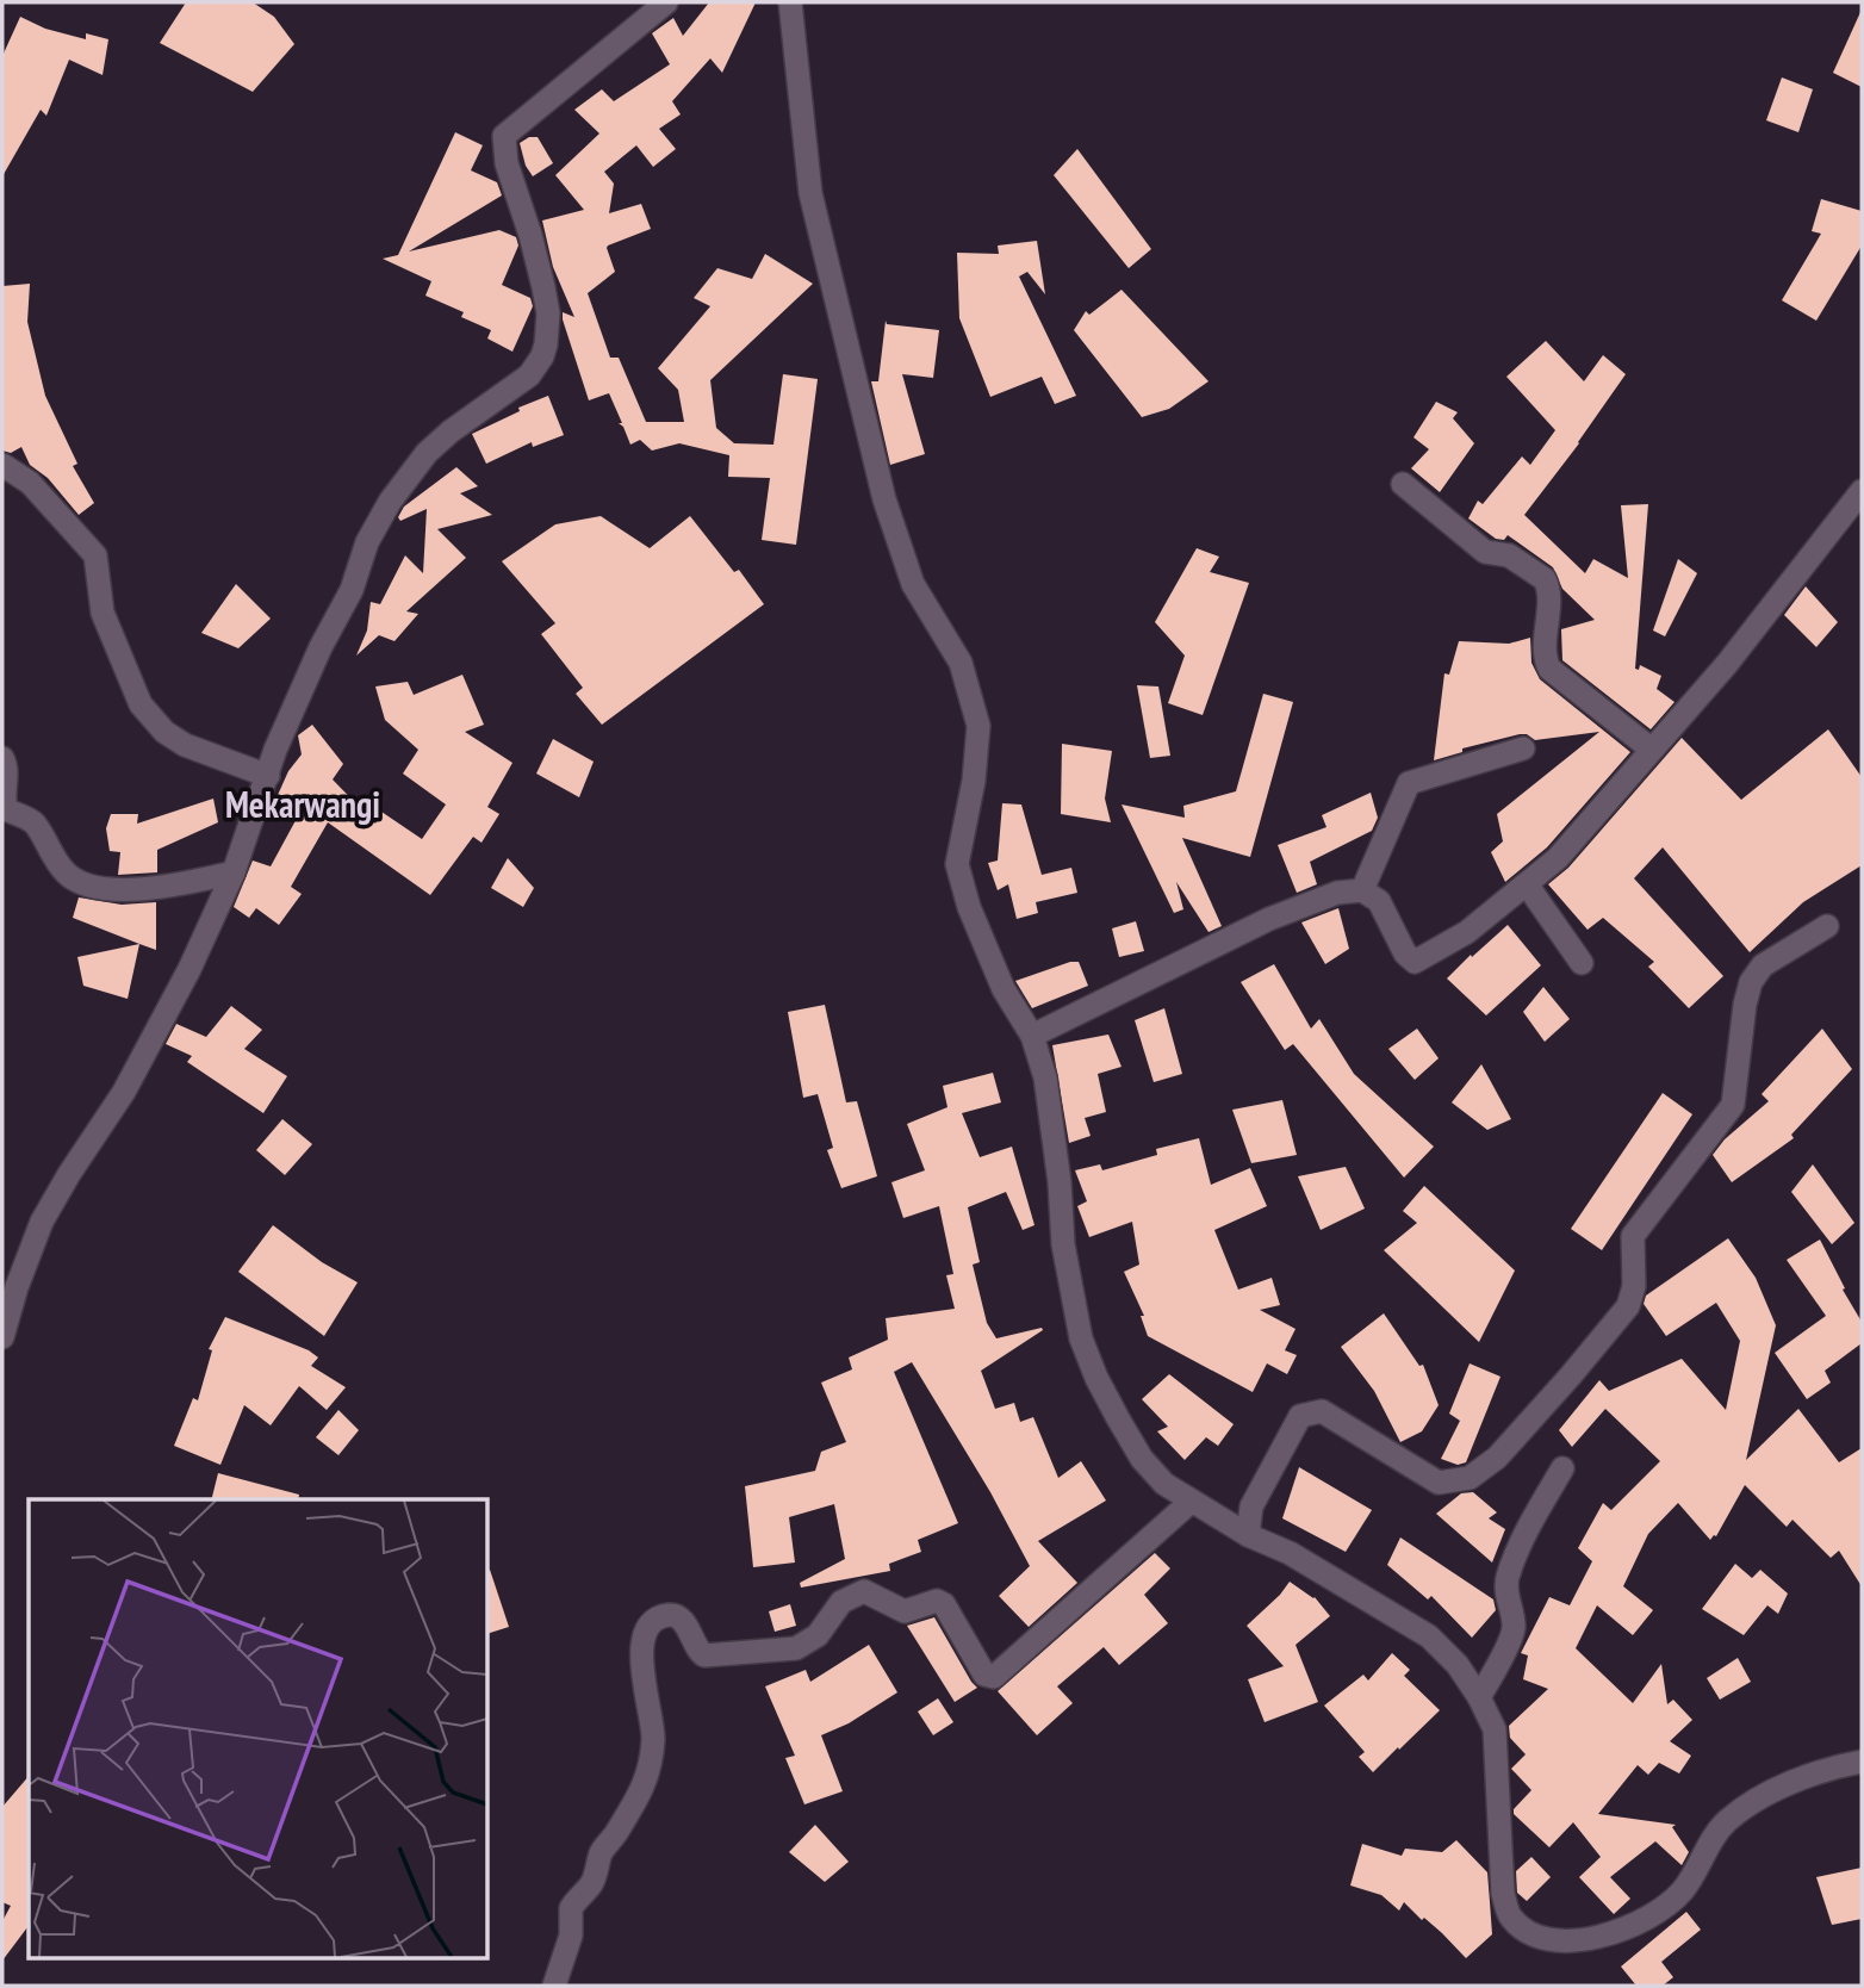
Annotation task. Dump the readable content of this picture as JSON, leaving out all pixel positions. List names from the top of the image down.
{
  "districts": ["Mekarwangi"]
}
